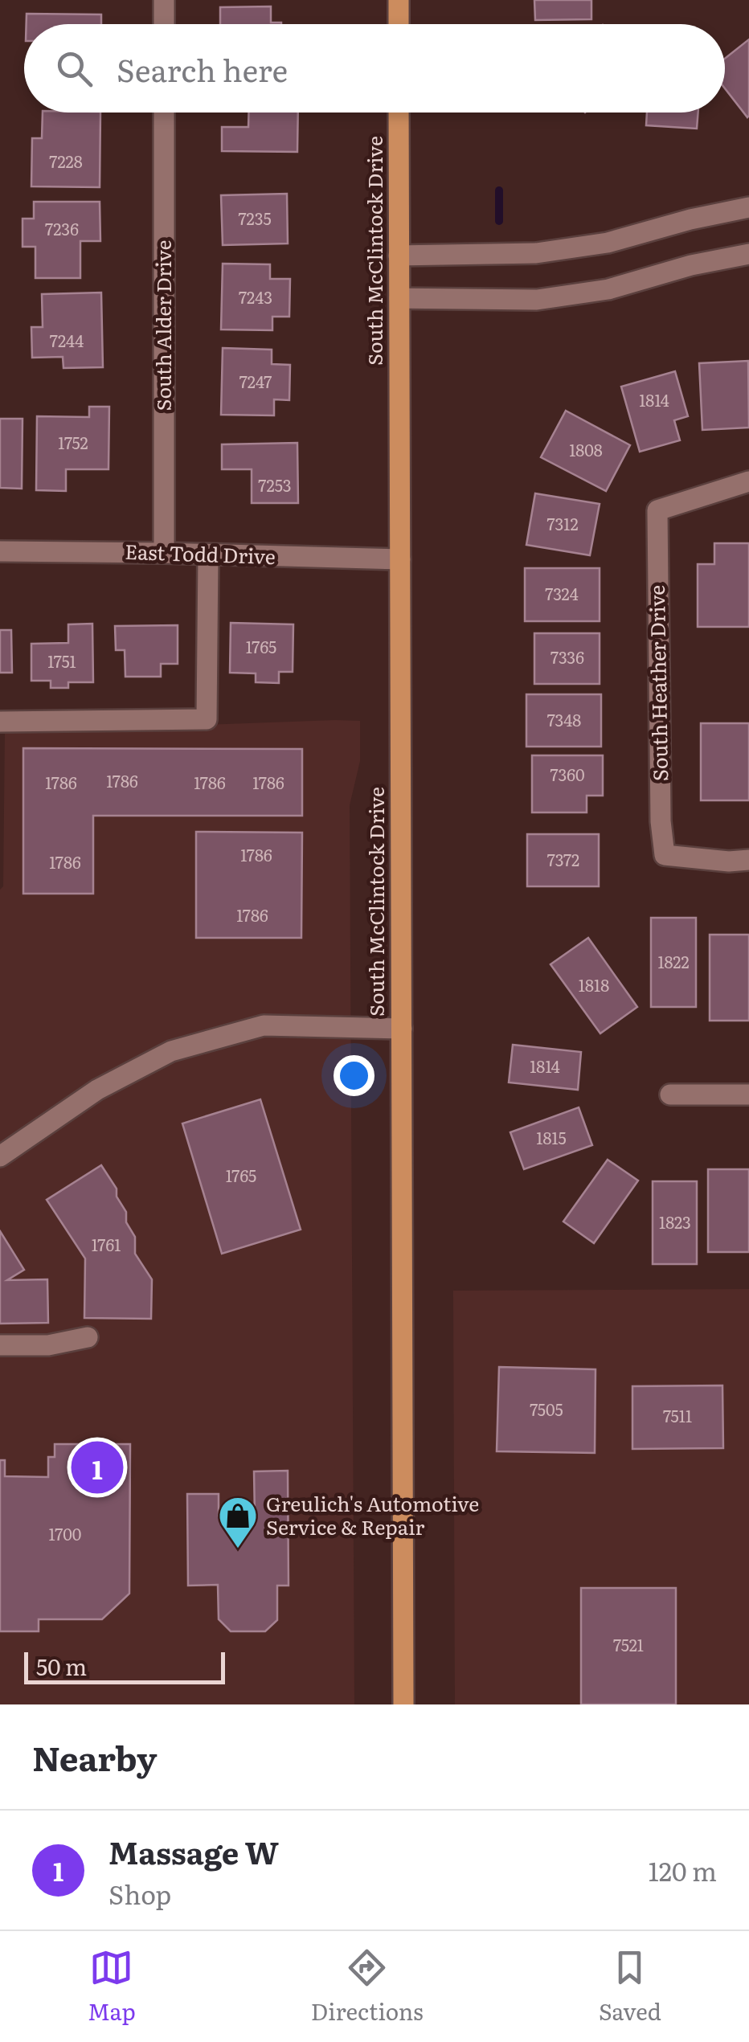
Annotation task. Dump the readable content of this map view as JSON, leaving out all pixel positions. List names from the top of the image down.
{
  "streets": {
    "main road": ["South McClintock Drive"],
    "street": ["South Alder Drive", "East Todd Drive", "South Heather Drive"]
  },
  "crossings": [
    ["South McClintock Drive", "East Todd Drive"],
    ["South Alder Drive", "East Todd Drive"]
  ],
  "places": {
    "shop": ["Greulich's Automotive Service & Repair"]
  },
  "house_numbers": [
    "7228",
    "7235",
    "7236",
    "7243",
    "7244",
    "7247",
    "1814",
    "1752",
    "1808",
    "7253",
    "7312",
    "7324",
    "1765",
    "7336",
    "1751",
    "7348",
    "7360",
    "1786",
    "1786",
    "1786",
    "1786",
    "1786",
    "7372",
    "1786",
    "1786",
    "1822",
    "1818",
    "1814",
    "1815",
    "1765",
    "1823",
    "1761",
    "7505",
    "7511",
    "1700",
    "7521"
  ],
  "scale_bar": "50 m",
  "page": {
    "search": "Search here",
    "pins": "1",
    "scale": "50 m",
    "heading": "Nearby",
    "list": [
      {
        "mark": "1",
        "name": "Massage W",
        "note": "Shop",
        "value": "120 m"
      }
    ],
    "nav": ["Map", "Directions", "Saved"]
  }
}
